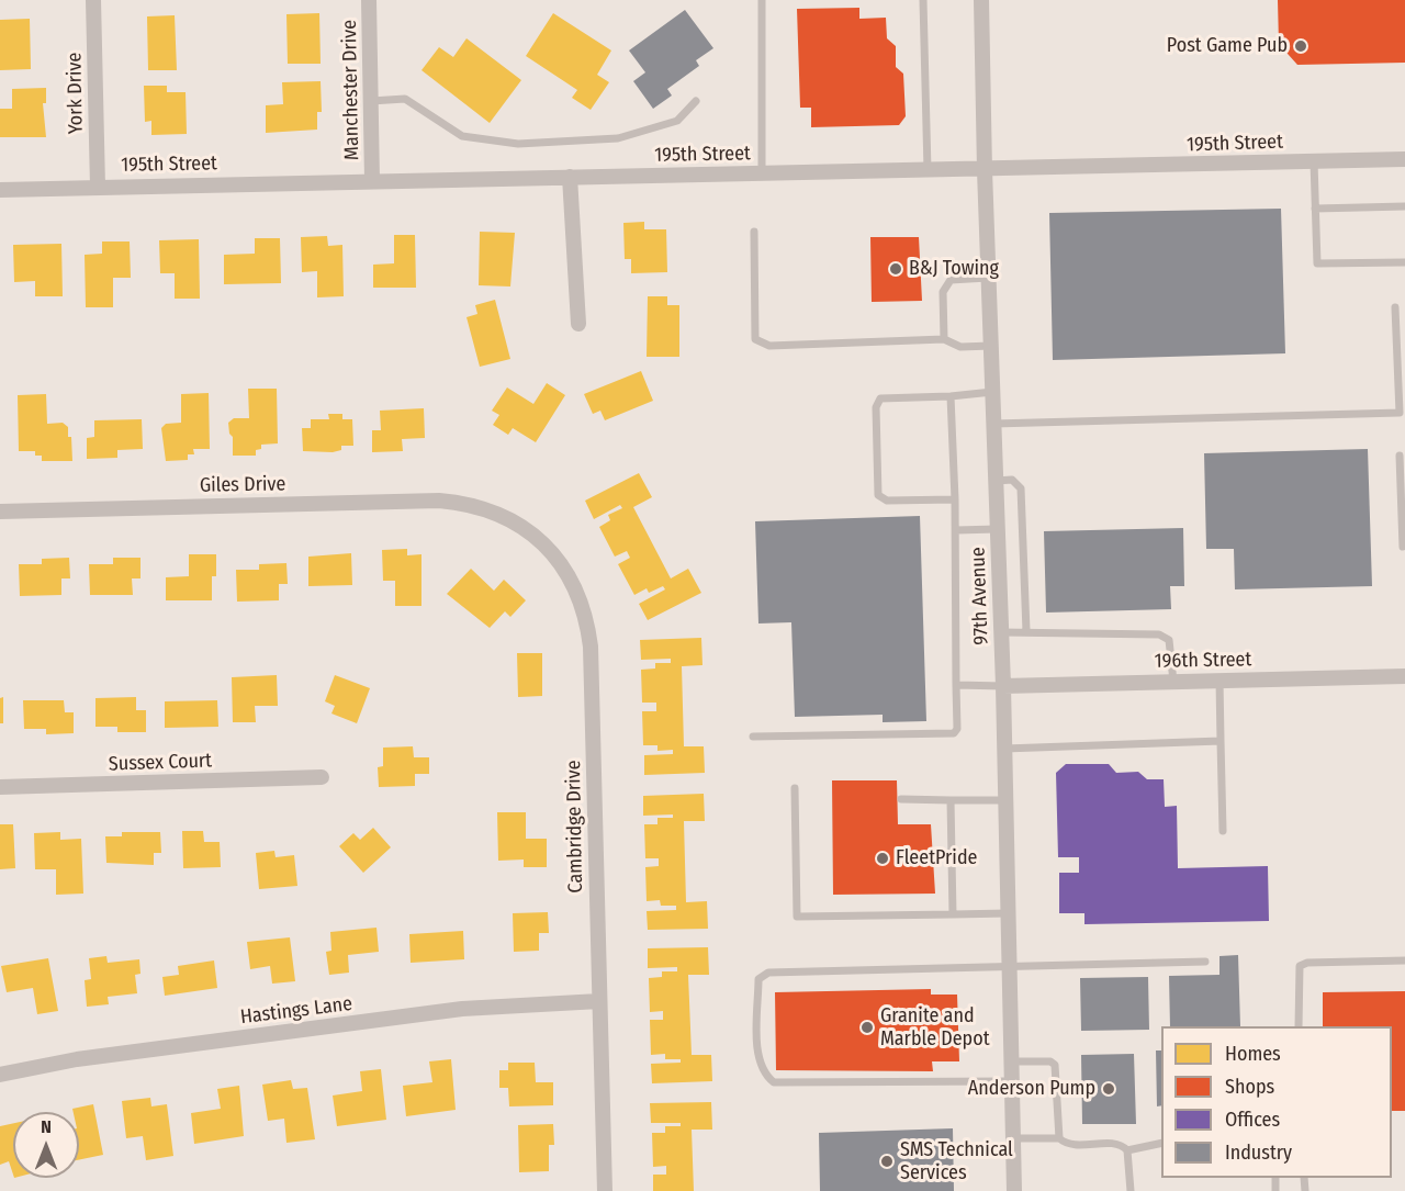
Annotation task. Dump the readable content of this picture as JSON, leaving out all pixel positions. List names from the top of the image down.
{
  "streets": {
    "street": [
      "Manchester Drive",
      "York Drive",
      "195th Street",
      "Giles Drive",
      "97th Avenue",
      "196th Street",
      "Sussex Court",
      "Cambridge Drive",
      "Hastings Lane"
    ]
  },
  "crossings": [
    ["Manchester Drive", "195th Street"],
    ["York Drive", "195th Street"],
    ["195th Street", "97th Avenue"],
    ["Giles Drive", "Cambridge Drive"],
    ["97th Avenue", "196th Street"],
    ["Cambridge Drive", "Hastings Lane"]
  ],
  "places": [
    "Post Game Pub",
    "B&J Towing",
    "FleetPride",
    "Granite and Marble Depot",
    "Anderson Pump",
    "SMS Technical Services"
  ],
  "legend": [
    "Homes",
    "Shops",
    "Offices",
    "Industry"
  ],
  "north": "top"
}
